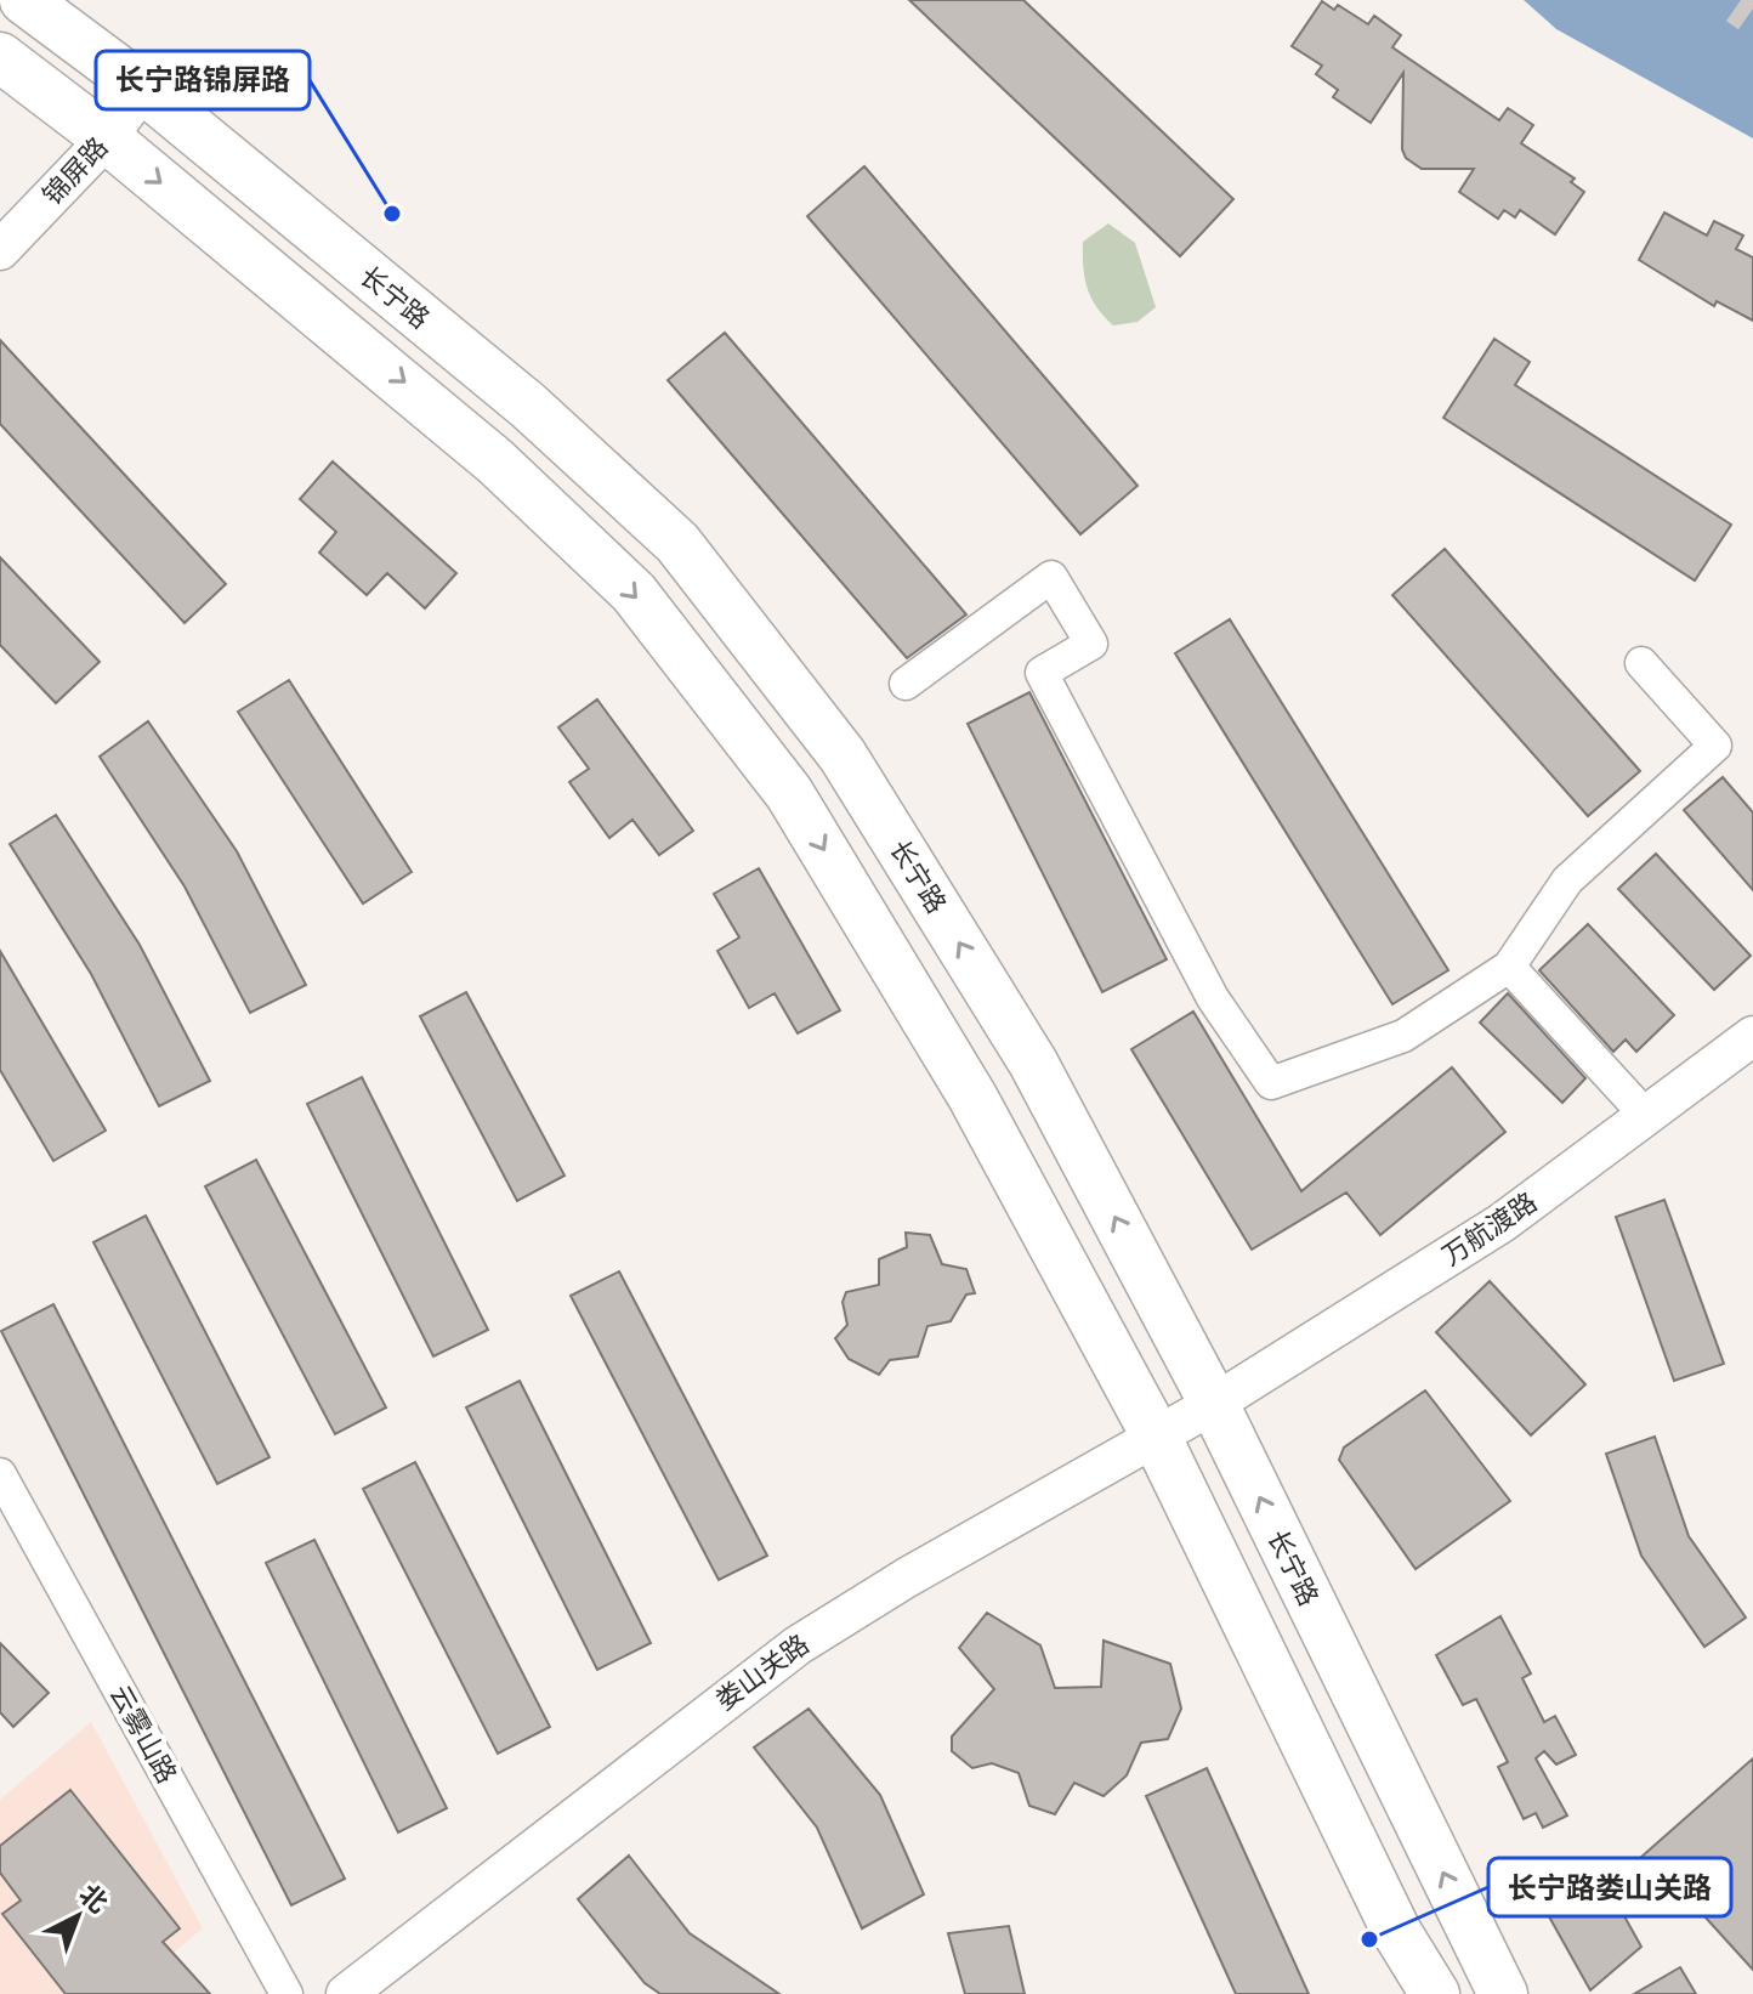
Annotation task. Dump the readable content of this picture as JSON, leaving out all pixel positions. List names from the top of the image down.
{
  "streets": {
    "main road": ["长宁路"],
    "street": [
      "锦屏路",
      "万航渡路",
      "娄山关路",
      "云雾山路"
    ]
  },
  "crossings": [
    ["锦屏路", "长宁路"],
    ["长宁路", "万航渡路"],
    ["长宁路", "娄山关路"],
    ["万航渡路", "娄山关路"]
  ],
  "places": ["长宁路锦屏路", "长宁路娄山关路"],
  "north": "top right"
}
